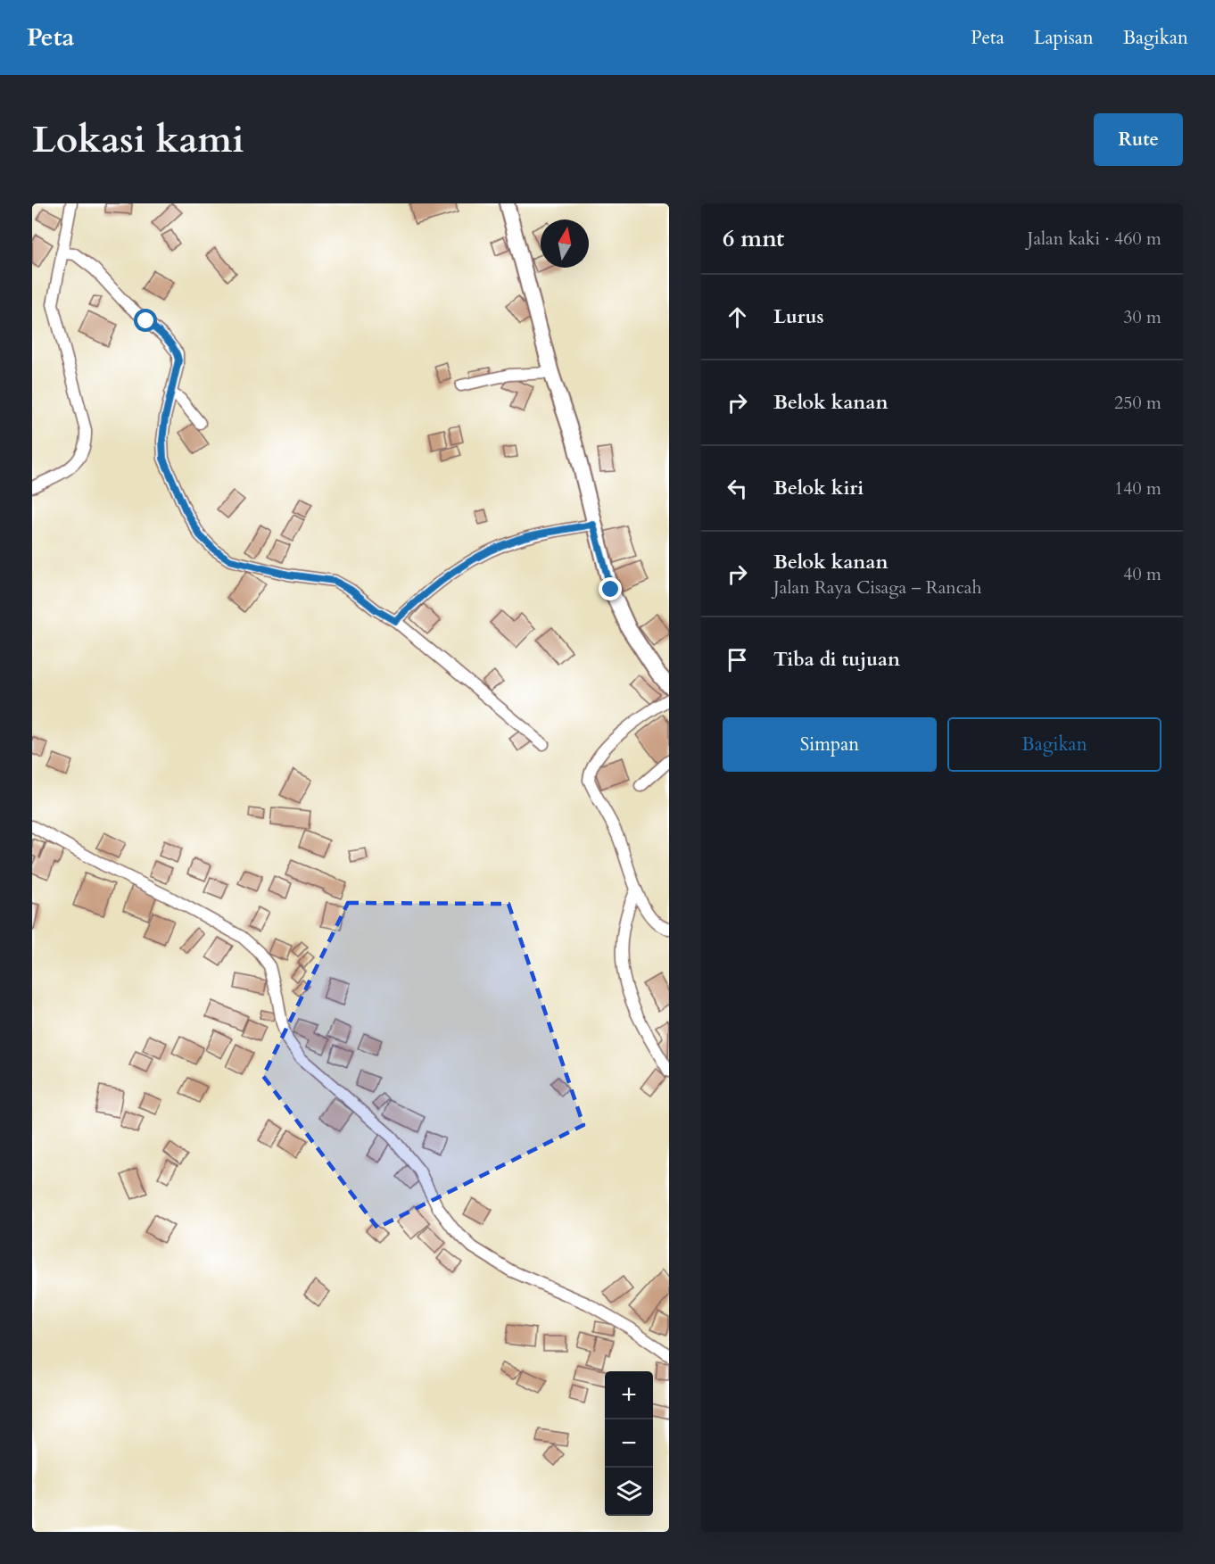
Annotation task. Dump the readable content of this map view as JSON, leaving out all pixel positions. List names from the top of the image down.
{
  "north": "top",
  "page": {
    "header": "Peta",
    "nav": ["Peta", "Lapisan", "Bagikan"],
    "buttons": [
      "Rute",
      ["Simpan", "Bagikan"]
    ],
    "title": "Lokasi kami",
    "heading": ["6 mnt", "Jalan kaki · 460 m"],
    "list": [
      ["Lurus", "30 m"],
      ["Belok kanan", "250 m"],
      ["Belok kiri", "140 m"],
      ["Belok kanan", "Jalan Raya Cisaga – Rancah", "40 m"],
      "Tiba di tujuan"
    ],
    "map_buttons": ["+", "−"]
  }
}
